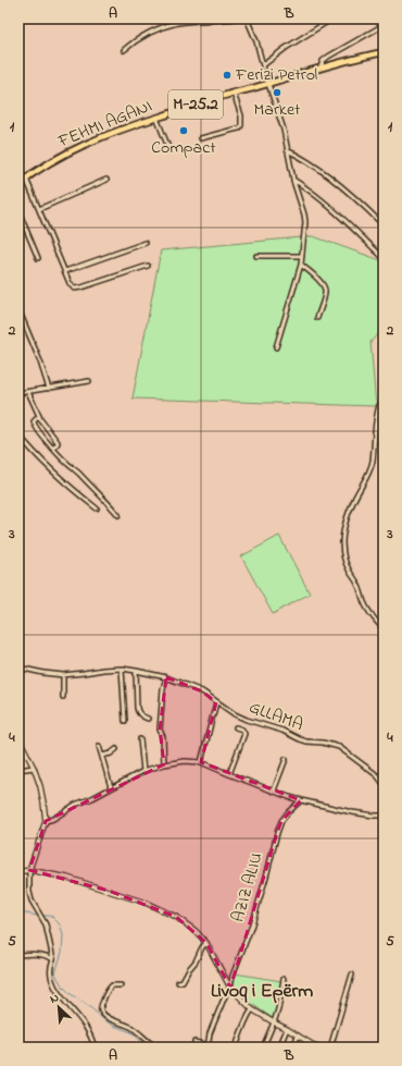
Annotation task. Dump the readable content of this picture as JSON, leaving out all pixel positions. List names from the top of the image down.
{
  "streets": {
    "main road": ["M-25.2", "FEHMI AGANI"],
    "street": ["GLLAMA", "AZIZ ALIU"]
  },
  "districts": ["Livoq i Epërm"],
  "places": ["Ferizi Petrol", "Market", "Compact"],
  "north": "top left",
  "grid": {
    "columns": ["A", "B"],
    "rows": [
      "1",
      "2",
      "3",
      "4",
      "5"
    ]
  }
}
